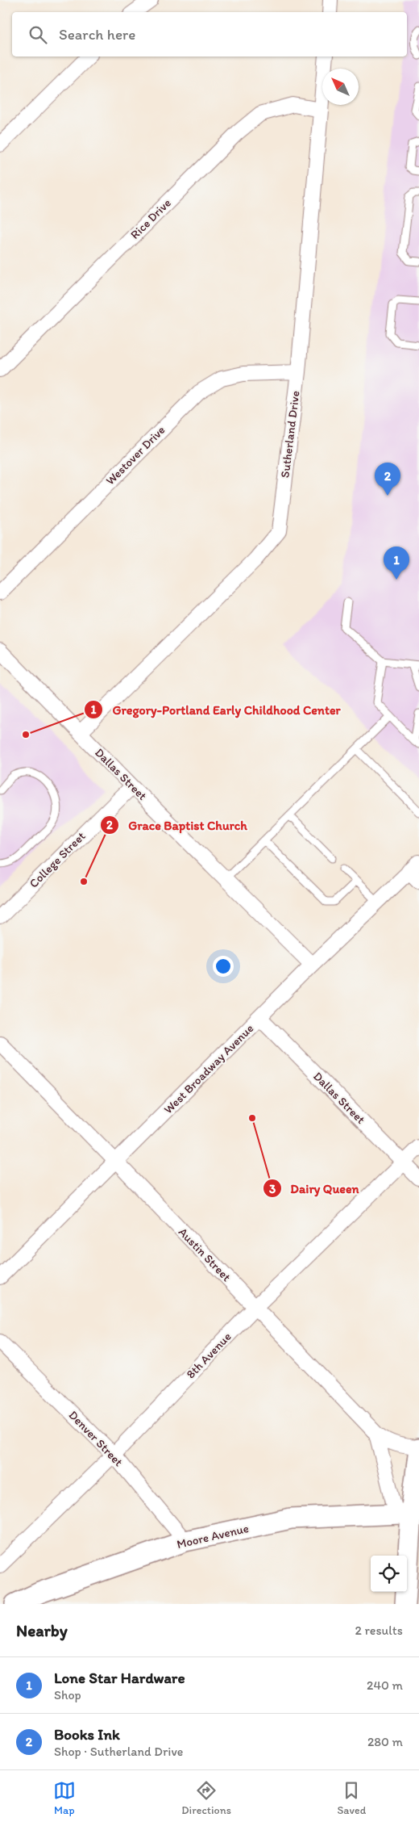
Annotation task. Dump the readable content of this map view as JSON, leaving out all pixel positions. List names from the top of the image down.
{
  "streets": {
    "main road": ["Moore Avenue"],
    "street": [
      "Rice Drive",
      "Sutherland Drive",
      "Westover Drive",
      "Dallas Street",
      "College Street",
      "West Broadway Avenue",
      "Austin Street",
      "8th Avenue",
      "Denver Street"
    ]
  },
  "crossings": [
    ["Rice Drive", "Sutherland Drive"],
    ["Sutherland Drive", "Westover Drive"],
    ["Sutherland Drive", "Dallas Street"],
    ["Dallas Street", "College Street"],
    ["Dallas Street", "West Broadway Avenue"],
    ["Dallas Street", "8th Avenue"],
    ["West Broadway Avenue", "Austin Street"],
    ["Austin Street", "8th Avenue"],
    ["8th Avenue", "Denver Street"],
    ["Denver Street", "Moore Avenue"]
  ],
  "places": ["Gregory-Portland Early Childhood Center", "Grace Baptist Church", "Dairy Queen"],
  "north": "top left",
  "page": {
    "search": "Search here",
    "pins": ["2", "1"],
    "heading": ["Nearby", "2 results"],
    "list": [
      {
        "mark": "1",
        "name": "Lone Star Hardware",
        "note": "Shop",
        "value": "240 m"
      },
      {
        "mark": "2",
        "name": "Books Ink",
        "note": "Shop · Sutherland Drive",
        "value": "280 m"
      }
    ],
    "nav": ["Map", "Directions", "Saved"]
  }
}
